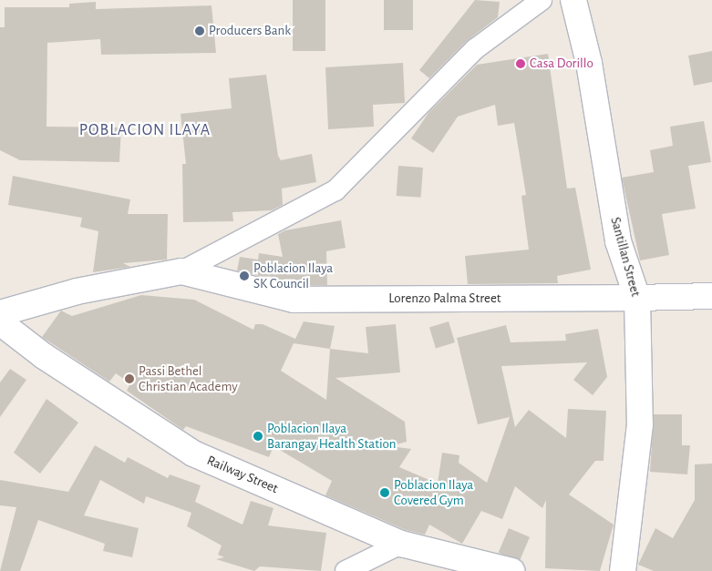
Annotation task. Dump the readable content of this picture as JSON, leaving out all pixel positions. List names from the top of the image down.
{
  "streets": {
    "street": ["Santillan Street", "Lorenzo Palma Street", "Railway Street"]
  },
  "crossings": [
    ["Santillan Street", "Lorenzo Palma Street"]
  ],
  "districts": ["POBLACION ILAYA"],
  "places": [
    "Producers Bank",
    "Casa Dorillo",
    "Poblacion Ilaya SK Council",
    "Passi Bethel Christian Academy",
    "Poblacion Ilaya Barangay Health Station",
    "Poblacion Ilaya Covered Gym"
  ]
}
